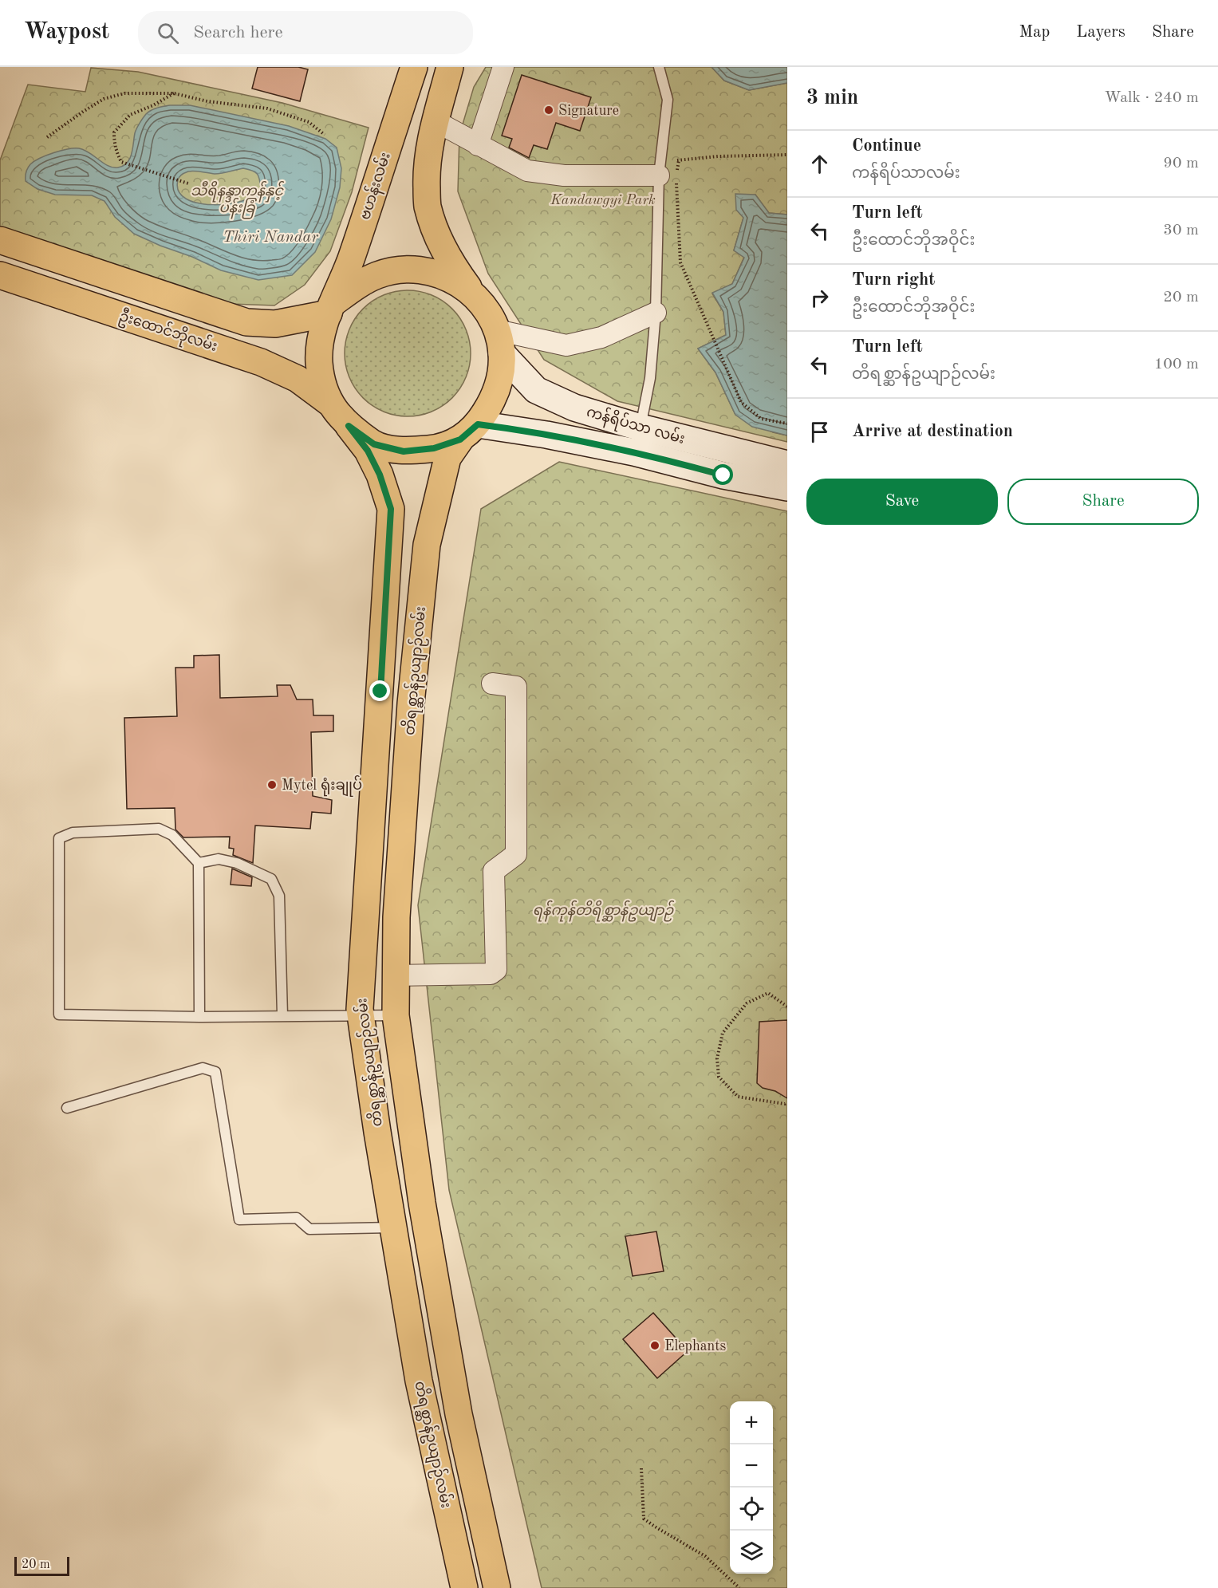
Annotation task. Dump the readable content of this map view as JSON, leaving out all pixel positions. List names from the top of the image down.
{
  "streets": {
    "main road": [
      "ဗဟန်းလမ်း",
      "ဦးထောင်ဘိုလမ်း",
      "ကန်ရိပ်သာ လမ်း",
      "တိရစ္ဆာန်ဥယျာဉ်လမ်း"
    ]
  },
  "crossings": [
    ["ဗဟန်းလမ်း", "ဦးထောင်ဘိုလမ်း"],
    ["ကန်ရိပ်သာ လမ်း", "တိရစ္ဆာန်ဥယျာဉ်လမ်း"]
  ],
  "water": ["Thiri Nandar"],
  "parks": ["သီရိနန္ဒာကန်နှင့် ပန်းခြံ", "Kandawgyi Park", "ရန်ကုန်တိရိစ္ဆာန်ဥယျာဉ်"],
  "places": ["Signature", "Mytel ရုံးချုပ်", "Elephants"],
  "scale_bar": "20 m",
  "page": {
    "header": "Waypost",
    "search": "Search here",
    "nav": ["Map", "Layers", "Share"],
    "heading": ["3 min", "Walk · 240 m"],
    "list": [
      ["Continue", "ကန်ရိပ်သာလမ်း", "90 m"],
      ["Turn left", "ဦးထောင်ဘိုအဝိုင်း", "30 m"],
      ["Turn right", "ဦးထောင်ဘိုအဝိုင်း", "20 m"],
      ["Turn left", "တိရစ္ဆာန်ဥယျာဉ်လမ်း", "100 m"],
      "Arrive at destination"
    ],
    "buttons": ["Save", "Share"],
    "map_buttons": ["+", "−"],
    "scale": "20 m"
  }
}
